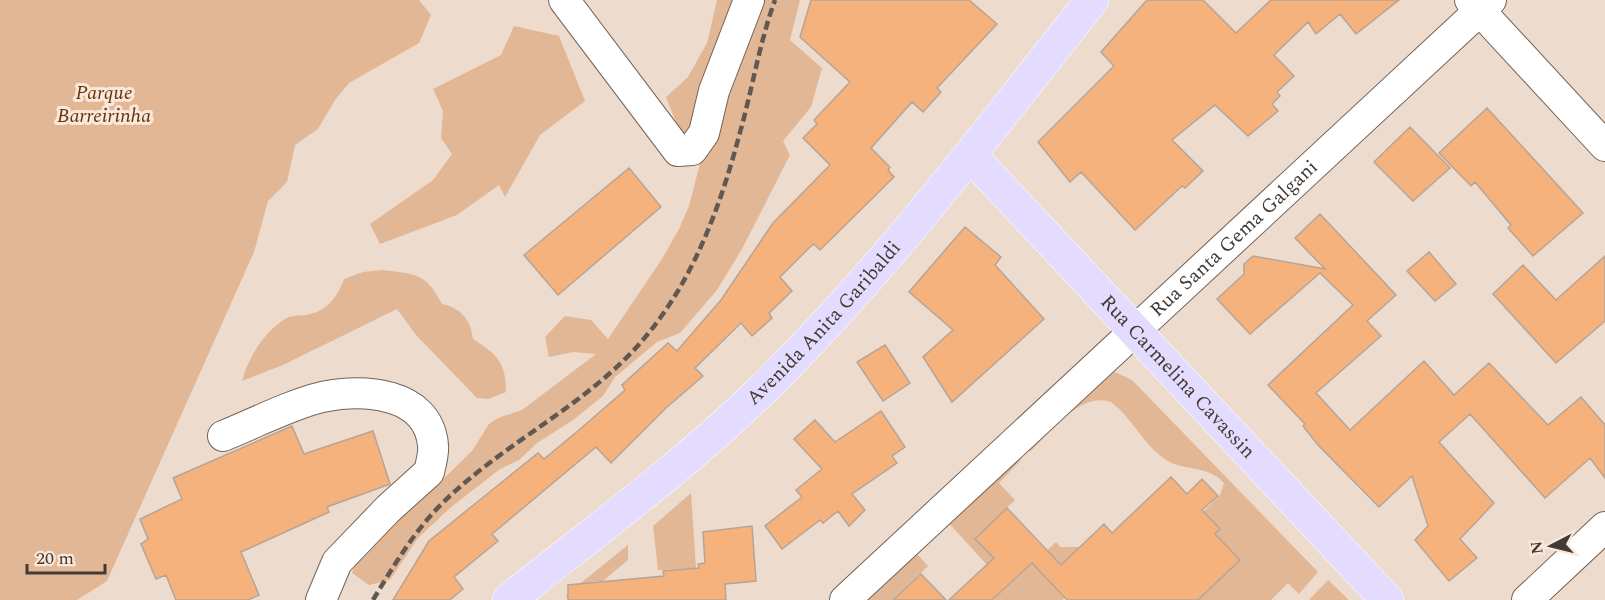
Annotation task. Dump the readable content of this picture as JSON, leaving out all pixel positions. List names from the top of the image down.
{
  "streets": {
    "main road": ["Avenida Anita Garibaldi", "Rua Carmelina Cavassin"],
    "street": ["Rua Santa Gema Galgani"]
  },
  "crossings": [
    ["Rua Santa Gema Galgani", "Rua Carmelina Cavassin"],
    ["Avenida Anita Garibaldi", "Rua Carmelina Cavassin"]
  ],
  "parks": ["Parque Barreirinha"],
  "scale_bar": "20 m",
  "north": "left"
}
